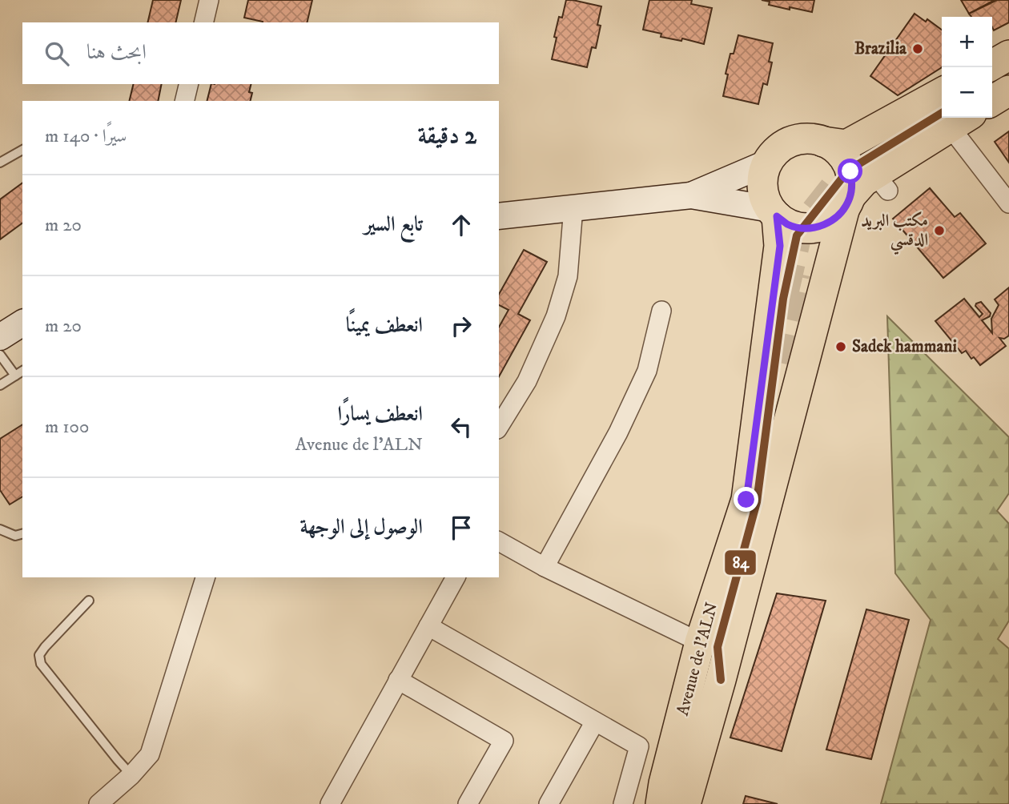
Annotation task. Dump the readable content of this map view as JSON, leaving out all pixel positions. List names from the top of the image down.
{
  "streets": {
    "main road": ["Avenue de l'ALN"]
  },
  "places": ["Brazilia", "مكتب البريد الدقسي", "Sadek hammani"],
  "lines": ["transit line 84"],
  "page": {
    "map_buttons": ["+", "−"],
    "search": "ابحث هنا",
    "heading": ["2 دقيقة", "سيرًا · 140 m"],
    "list": [
      ["تابع السير", "20 m"],
      ["انعطف يمينًا", "20 m"],
      ["انعطف يسارًا", "Avenue de l'ALN", "100 m"],
      "الوصول إلى الوجهة"
    ]
  }
}
